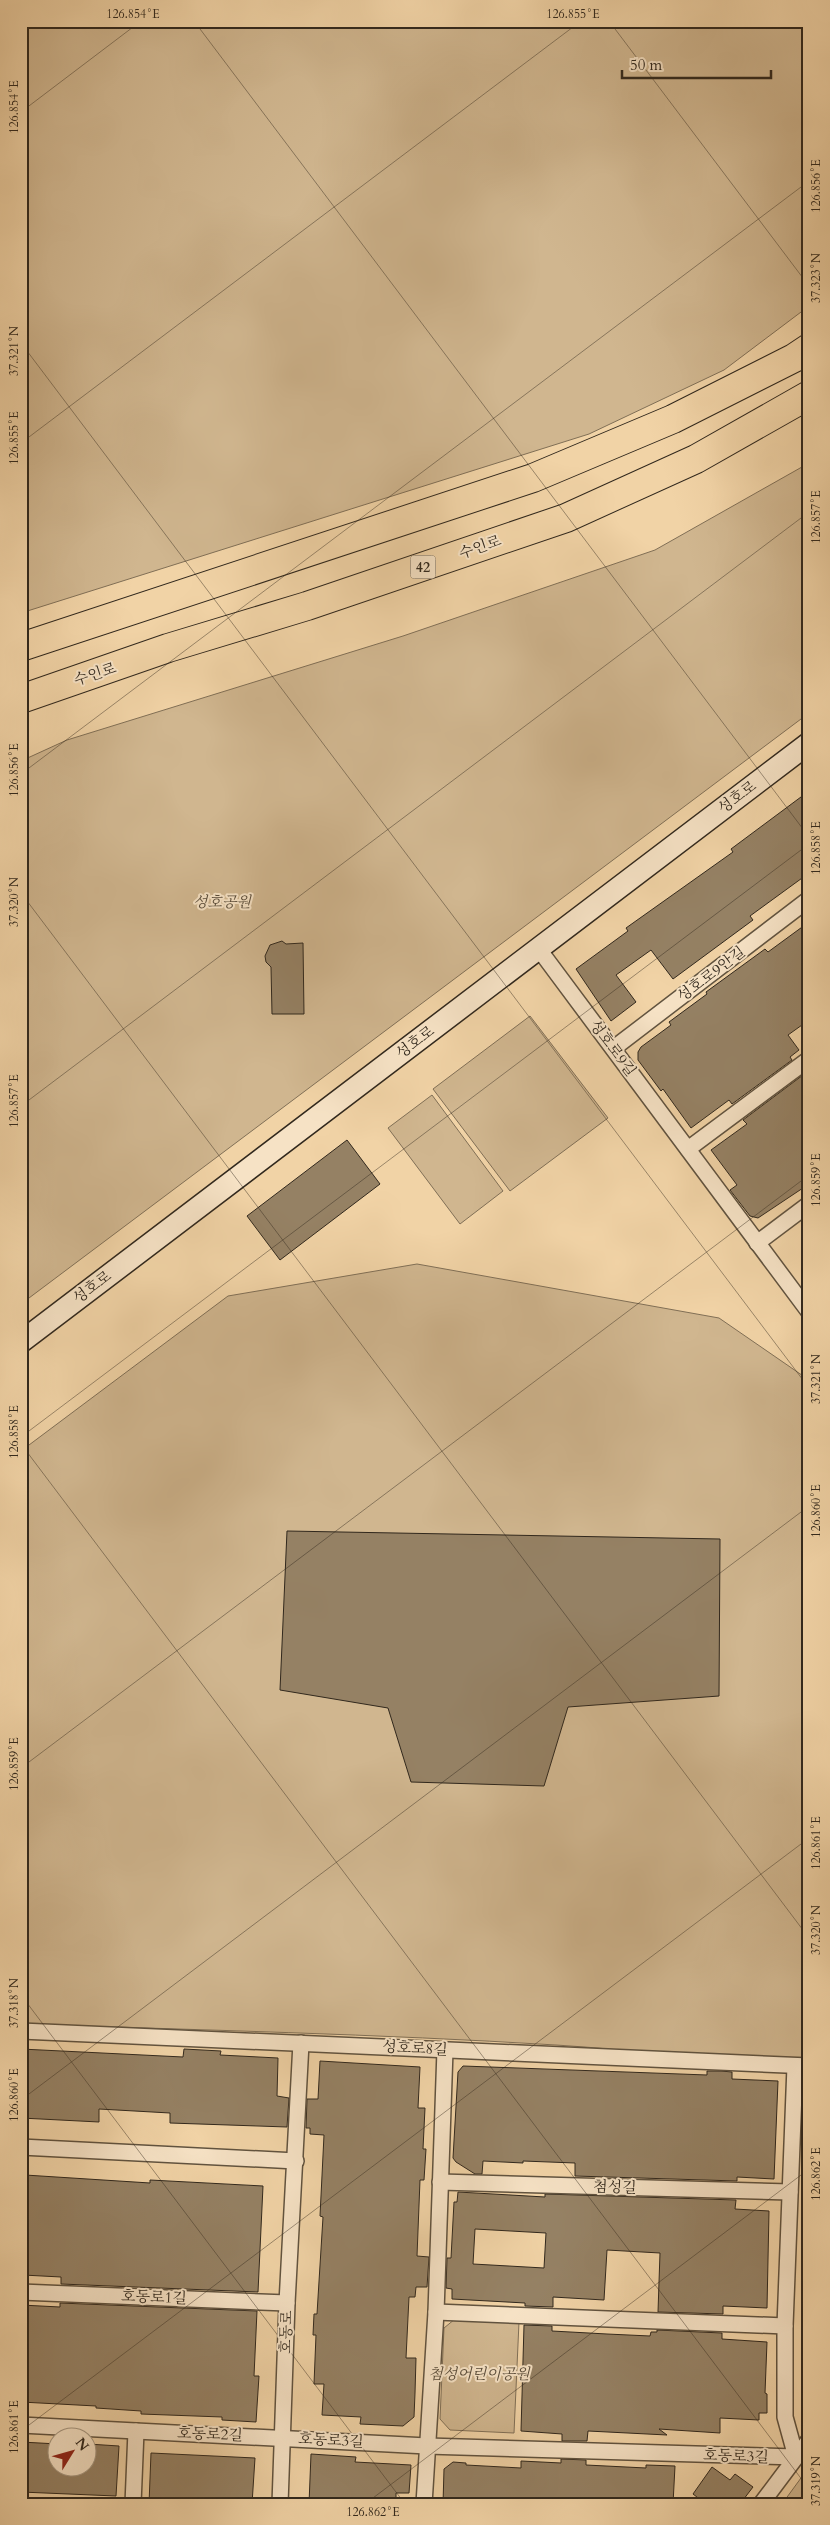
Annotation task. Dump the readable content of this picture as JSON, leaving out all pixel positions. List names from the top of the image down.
{
  "streets": {
    "highway": ["수인로", "42"],
    "street": [
      "성호로",
      "성호로9안길",
      "성호로9길",
      "성호로8길",
      "첨성길",
      "호동로1길",
      "호동로",
      "호동로2길",
      "호동로3길"
    ]
  },
  "crossings": [
    ["성호로", "성호로9길"],
    ["성호로9안길", "성호로9길"],
    ["성호로8길", "호동로"],
    ["호동로1길", "호동로"],
    ["호동로", "호동로2길"],
    ["호동로", "호동로3길"],
    ["호동로2길", "호동로3길"]
  ],
  "parks": ["성호공원", "첨성어린이공원"],
  "scale_bar": "50 m",
  "north": "top right",
  "coordinates": [
    "126.854°E",
    "126.855°E",
    "126.856°E",
    "37.323°N",
    "37.321°N",
    "126.857°E",
    "126.858°E",
    "37.320°N",
    "126.859°E",
    "126.860°E",
    "126.861°E",
    "37.318°N",
    "126.862°E",
    "37.319°N"
  ]
}
